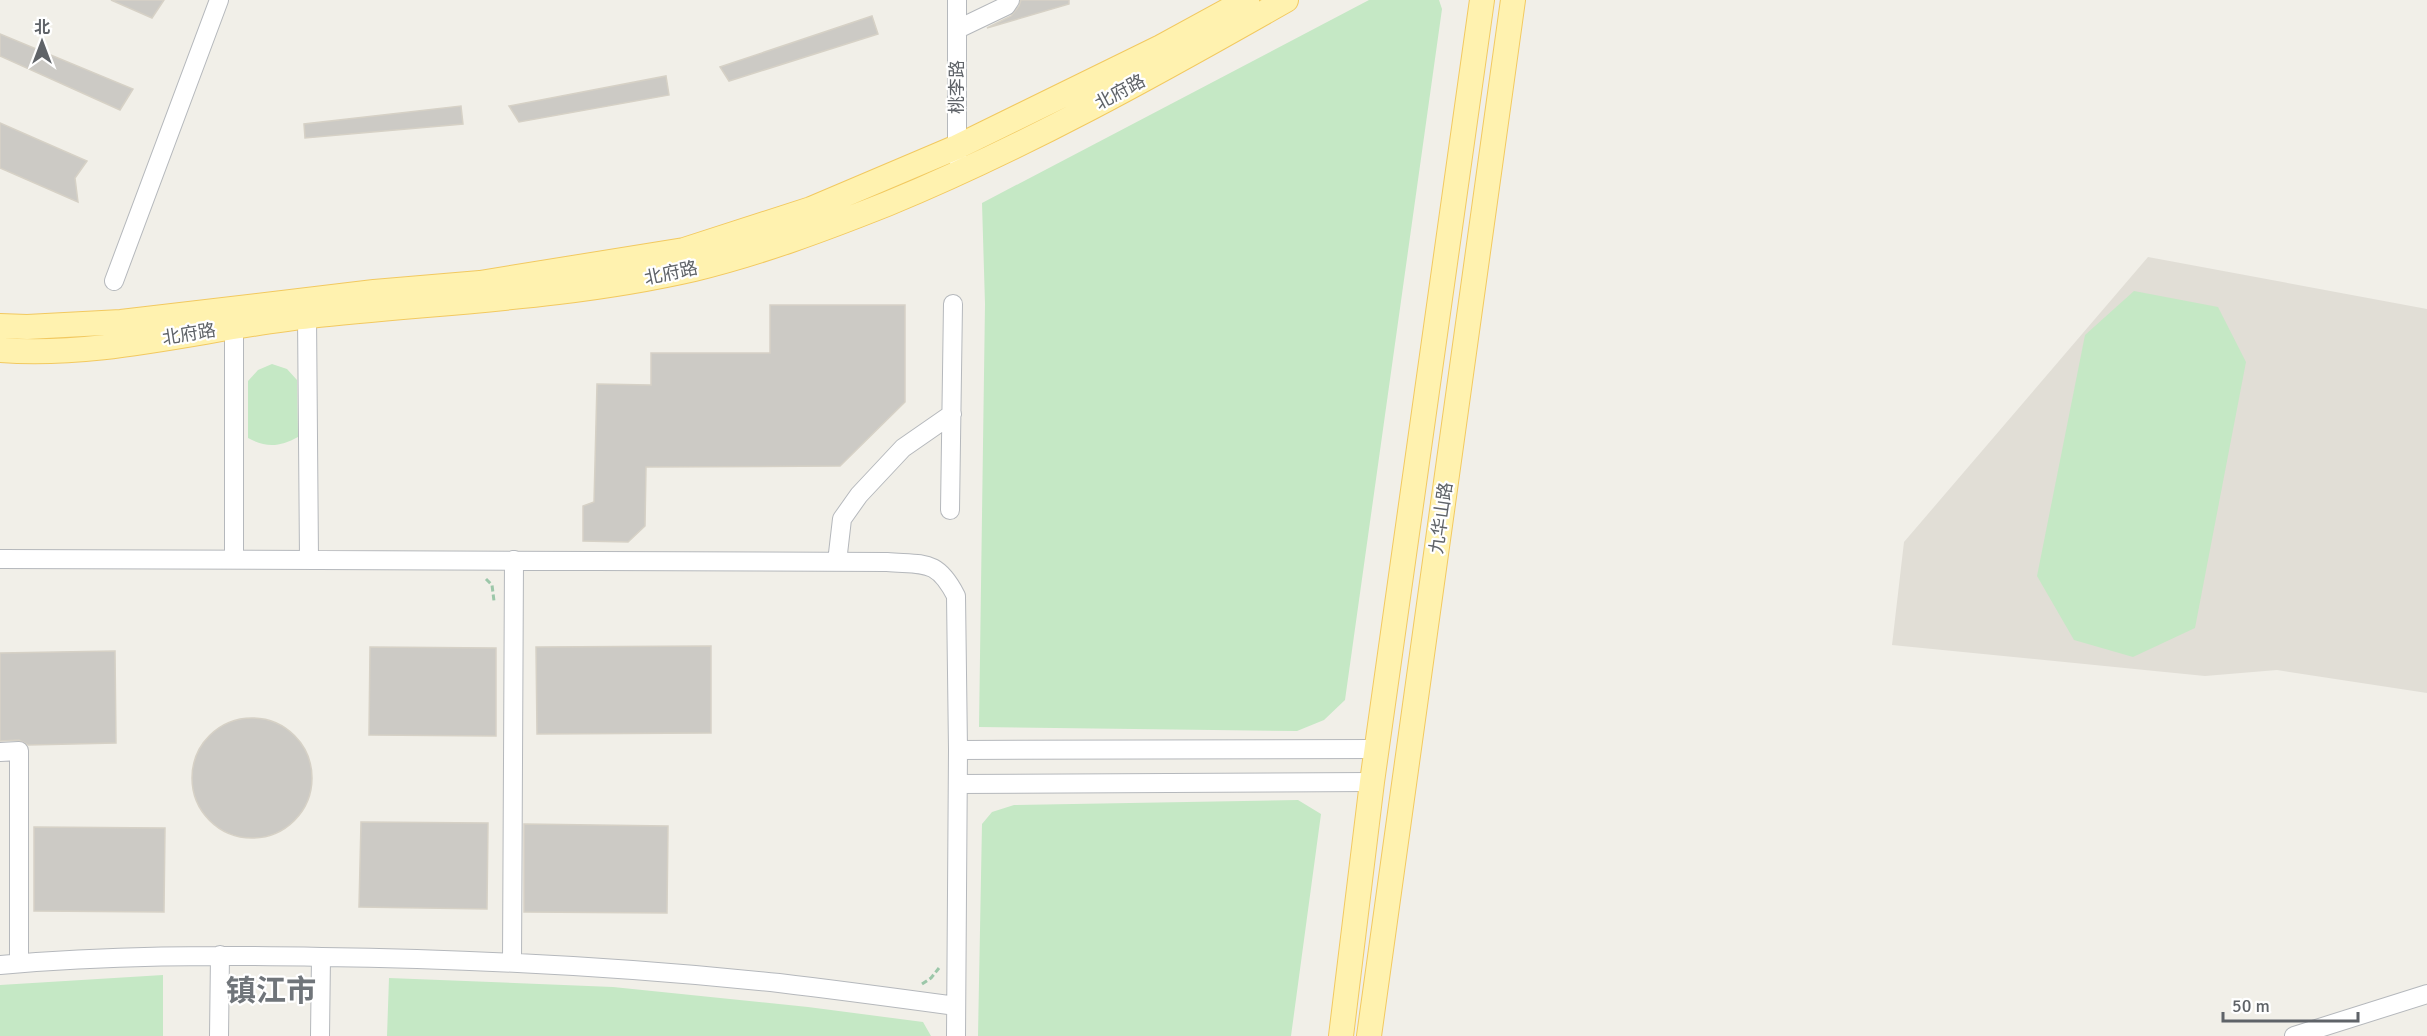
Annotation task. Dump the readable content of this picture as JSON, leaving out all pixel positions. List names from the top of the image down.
{
  "streets": {
    "main road": ["北府路", "九华山路"],
    "street": ["桃李路"]
  },
  "crossings": [
    ["桃李路", "北府路"]
  ],
  "districts": ["镇江市"],
  "scale_bar": "50 m",
  "north": "top"
}
